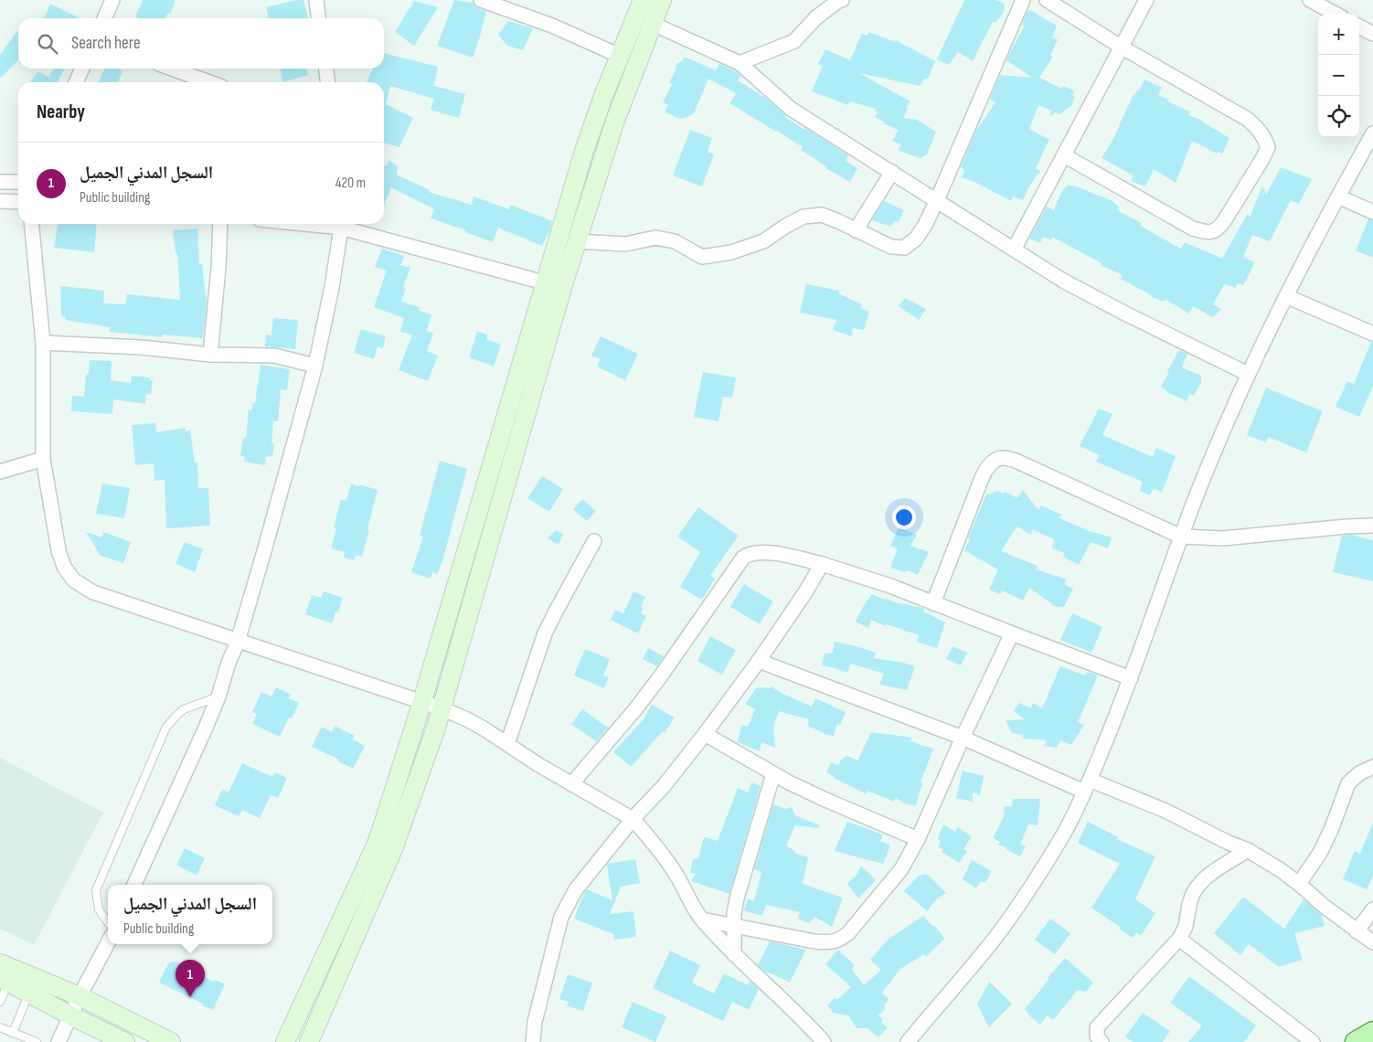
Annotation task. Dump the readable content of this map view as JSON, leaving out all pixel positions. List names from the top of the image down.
{
  "page": {
    "map_buttons": ["+", "−"],
    "search": "Search here",
    "heading": "Nearby",
    "list": [
      {
        "mark": "1",
        "name": "السجل المدني الجميل",
        "note": "Public building",
        "value": "420 m"
      }
    ],
    "popup": ["السجل المدني الجميل", "Public building"],
    "pins": "1"
  }
}
